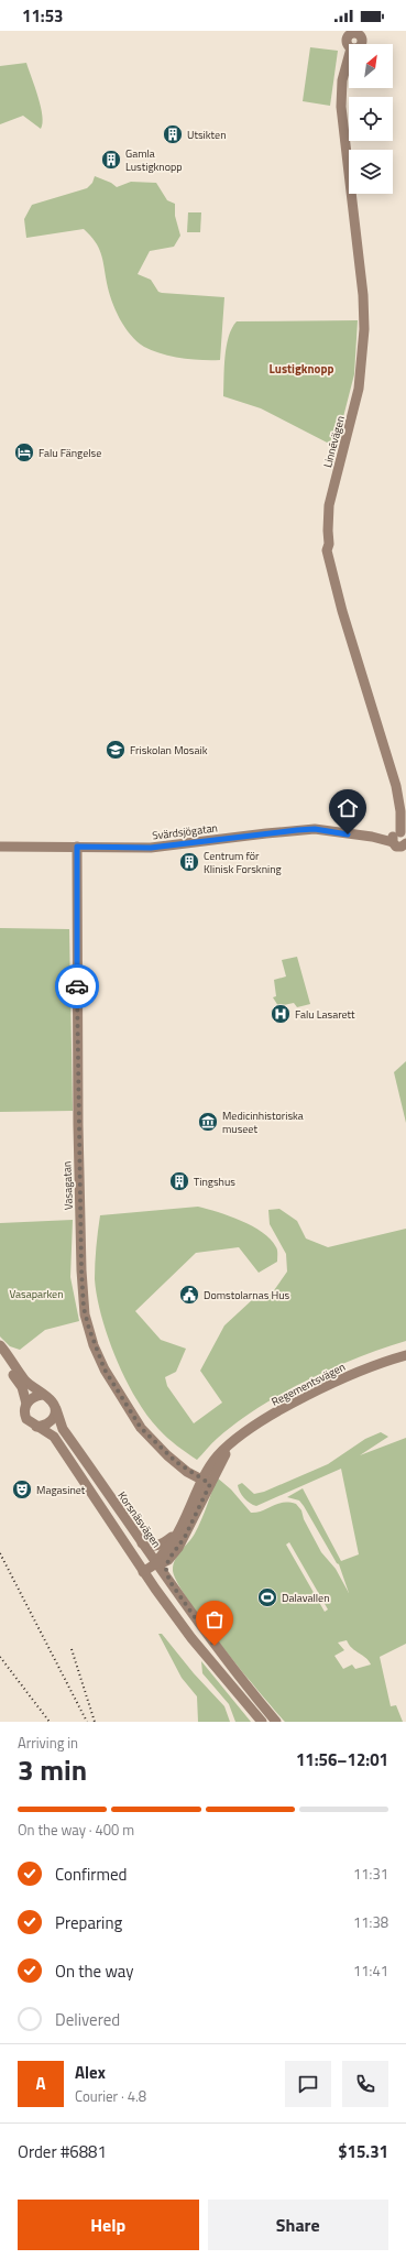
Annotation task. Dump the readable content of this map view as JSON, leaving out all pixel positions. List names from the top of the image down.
{
  "streets": {
    "street": [
      "Linnévägen",
      "Svärdsjögatan",
      "Vasagatan",
      "Regementsvägen",
      "Korsnäsvägen"
    ]
  },
  "crossings": [
    ["Linnévägen", "Svärdsjögatan"],
    ["Svärdsjögatan", "Vasagatan"],
    ["Vasagatan", "Regementsvägen"],
    ["Regementsvägen", "Korsnäsvägen"]
  ],
  "districts": ["Lustigknopp"],
  "parks": ["Vasaparken"],
  "places": {
    "building": [
      "Utsikten",
      "Gamla Lustigknopp",
      "Centrum för Klinisk Forskning",
      "Tingshus"
    ],
    "hotel": ["Falu Fängelse"],
    "school or university": ["Friskolan Mosaik"],
    "hospital": ["Falu Lasarett"],
    "museum": ["Medicinhistoriska museet"],
    "public building": ["Domstolarnas Hus"],
    "theatre": ["Magasinet"],
    "sports": ["Dalavallen"]
  },
  "north": "top right",
  "page": {
    "status": "11:53",
    "heading": ["3 min", "Arriving in", "11:56–12:01"],
    "panel": [
      "Alex",
      "Courier · 4.8",
      "Order #6881",
      "$15.31"
    ],
    "bar": "On the way · 400 m",
    "list": [
      ["Confirmed", "11:31"],
      ["Preparing", "11:38"],
      ["On the way", "11:41"],
      "Delivered"
    ],
    "round": "A",
    "buttons": ["Help", "Share"]
  }
}
